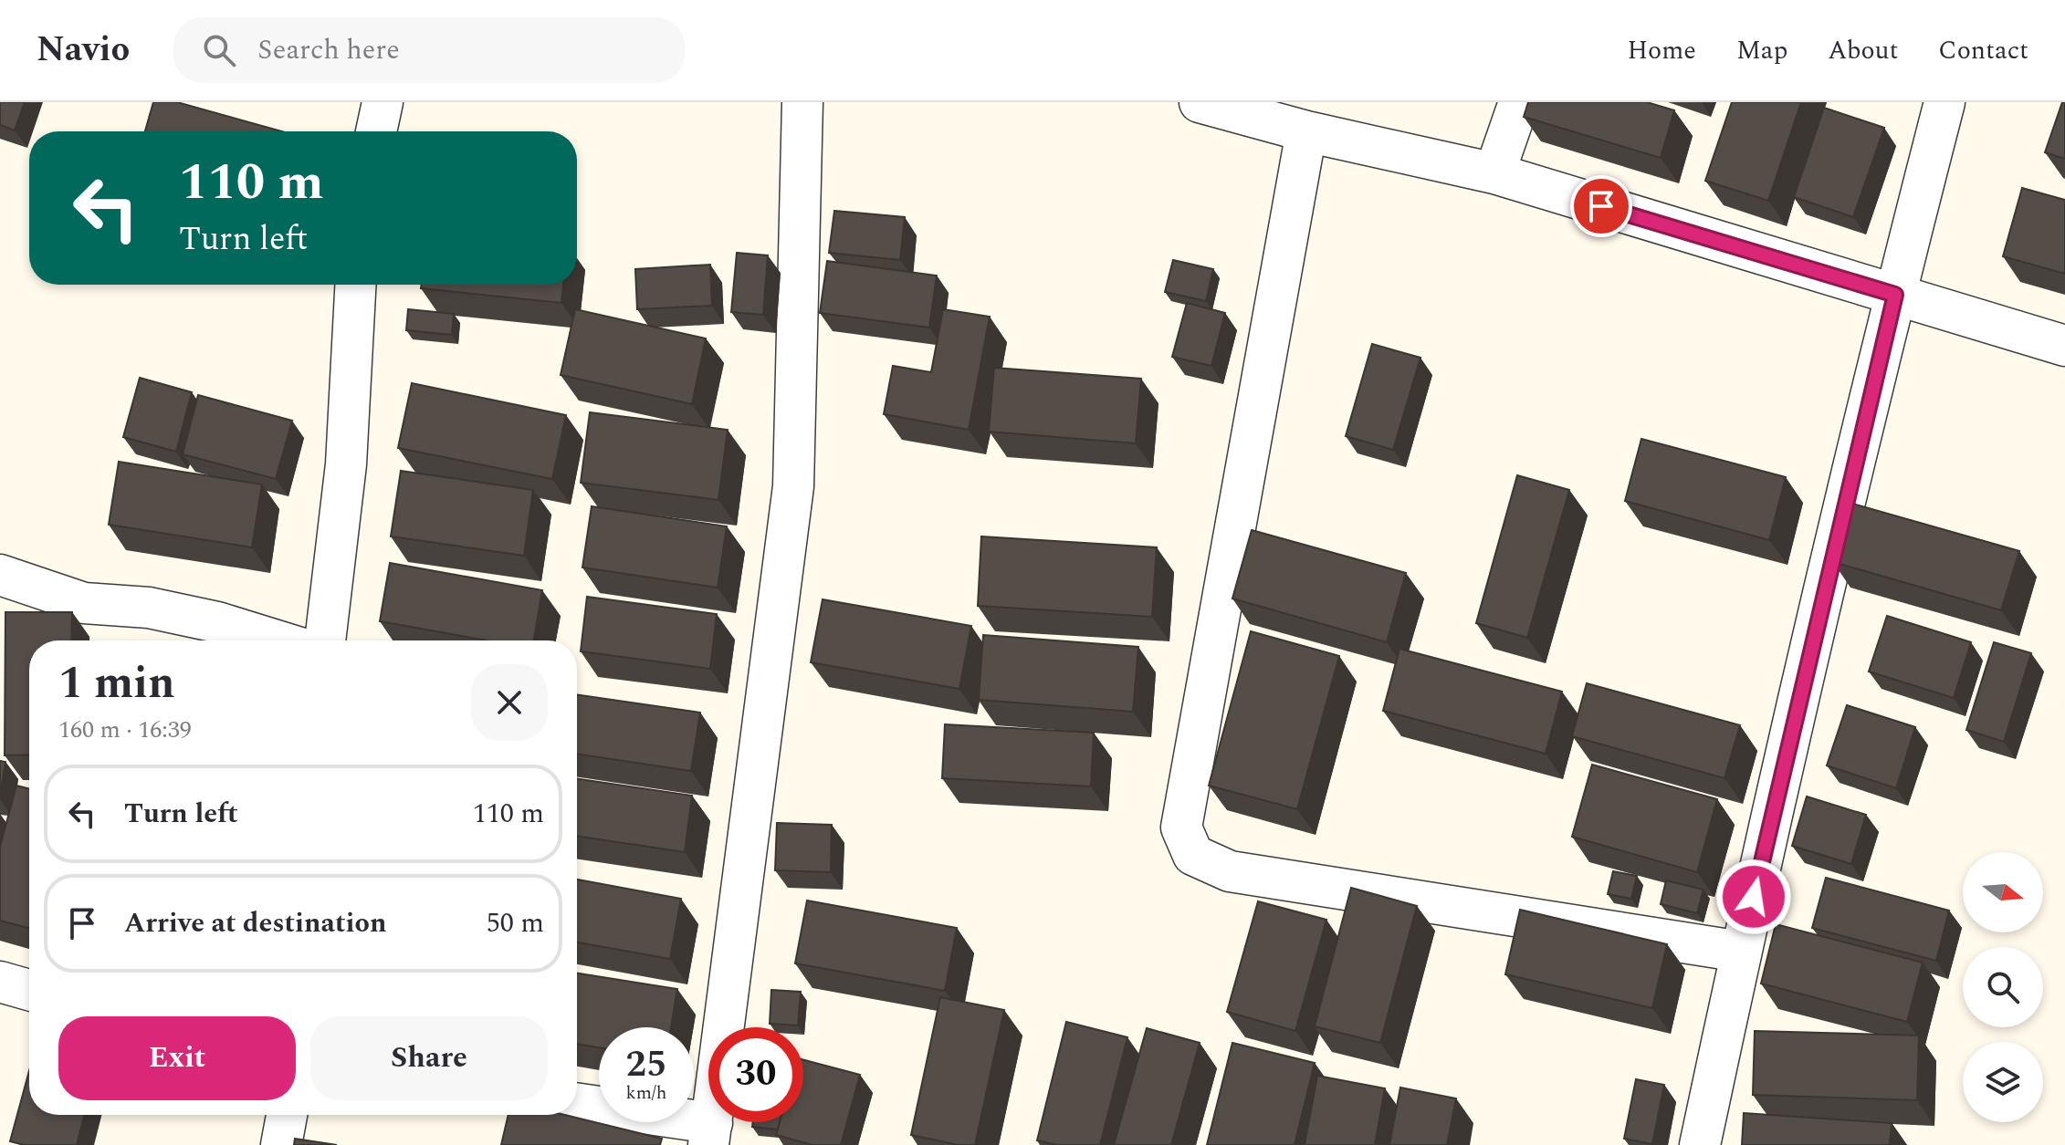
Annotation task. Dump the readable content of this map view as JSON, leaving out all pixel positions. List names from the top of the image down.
{
  "north": "right",
  "page": {
    "header": "Navio",
    "search": "Search here",
    "nav": [
      "Home",
      "Map",
      "About",
      "Contact"
    ],
    "turn": ["110 m", "Turn left"],
    "heading": ["1 min", "160 m · 16:39"],
    "list": [
      {
        "name": "Turn left",
        "value": "110 m"
      },
      {
        "name": "Arrive at destination",
        "value": "50 m"
      }
    ],
    "buttons": ["Exit", "Share"],
    "speed": "25 km/h",
    "limit": "30"
  }
}
